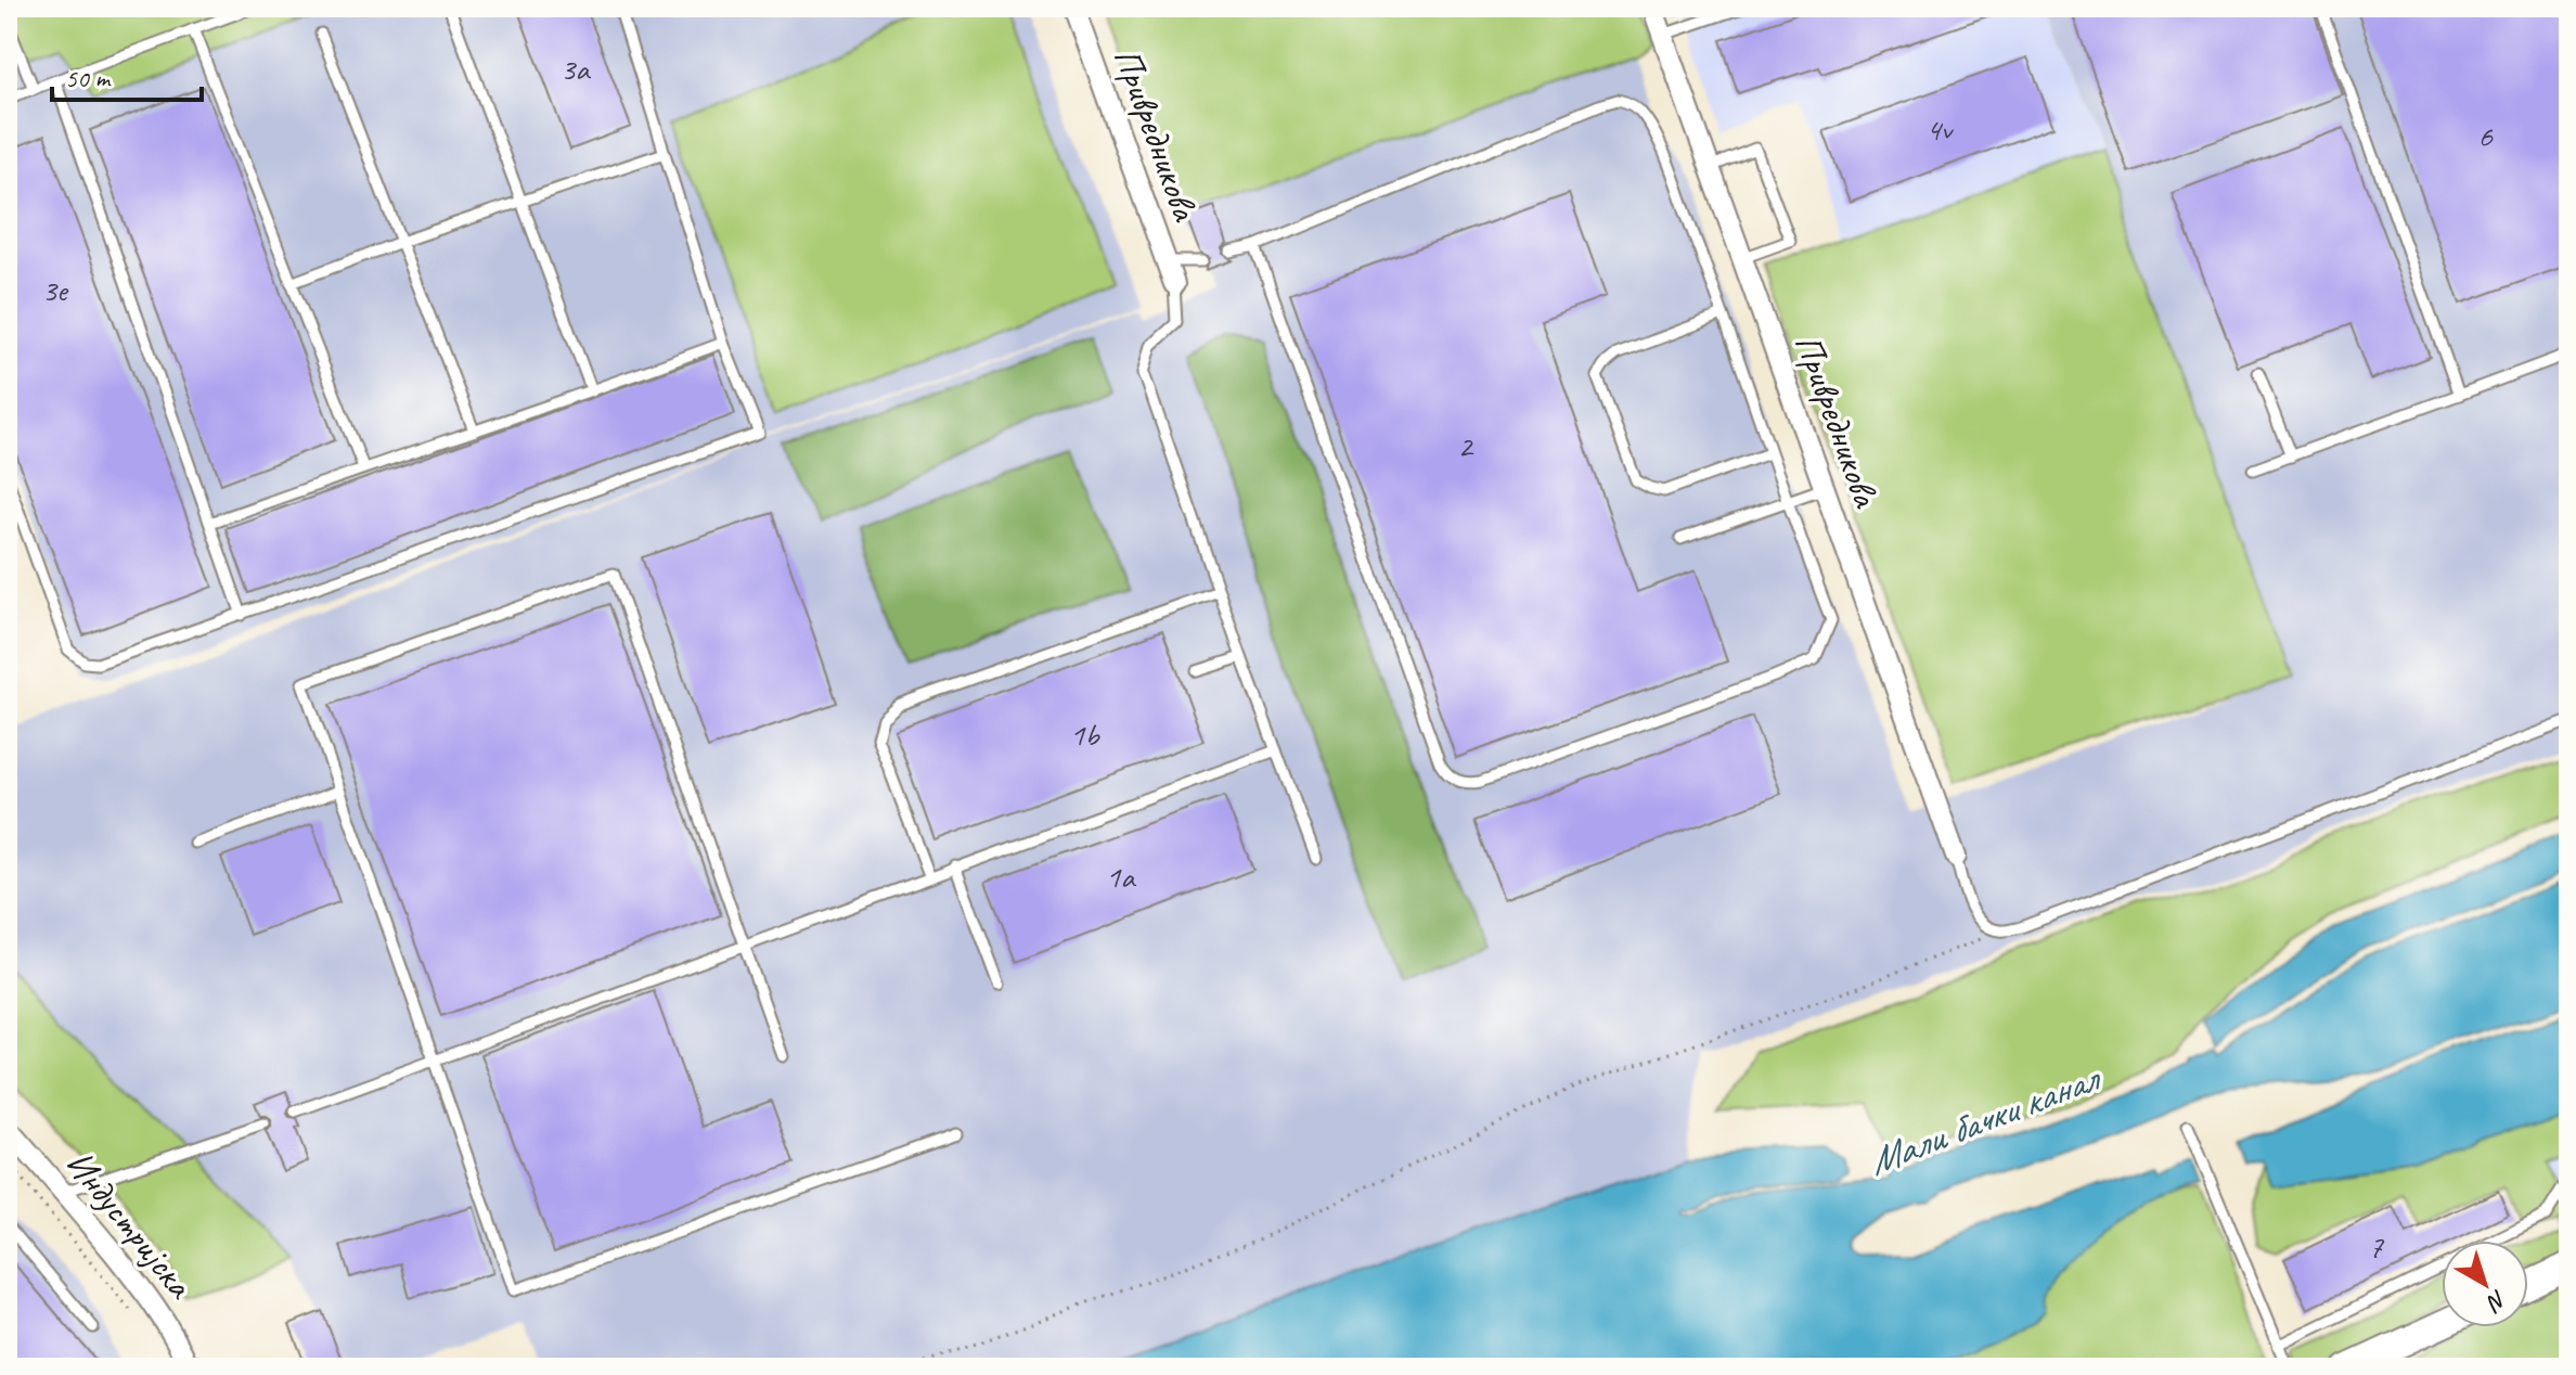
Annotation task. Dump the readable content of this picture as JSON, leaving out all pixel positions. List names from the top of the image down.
{
  "streets": {
    "street": ["Привредникова", "Индустријска"]
  },
  "water": ["Мали бачки канал"],
  "house_numbers": [
    "3a",
    "4v",
    "6",
    "3e",
    "2",
    "1b",
    "1a",
    "7"
  ],
  "scale_bar": "50 m",
  "north": "bottom right"
}
